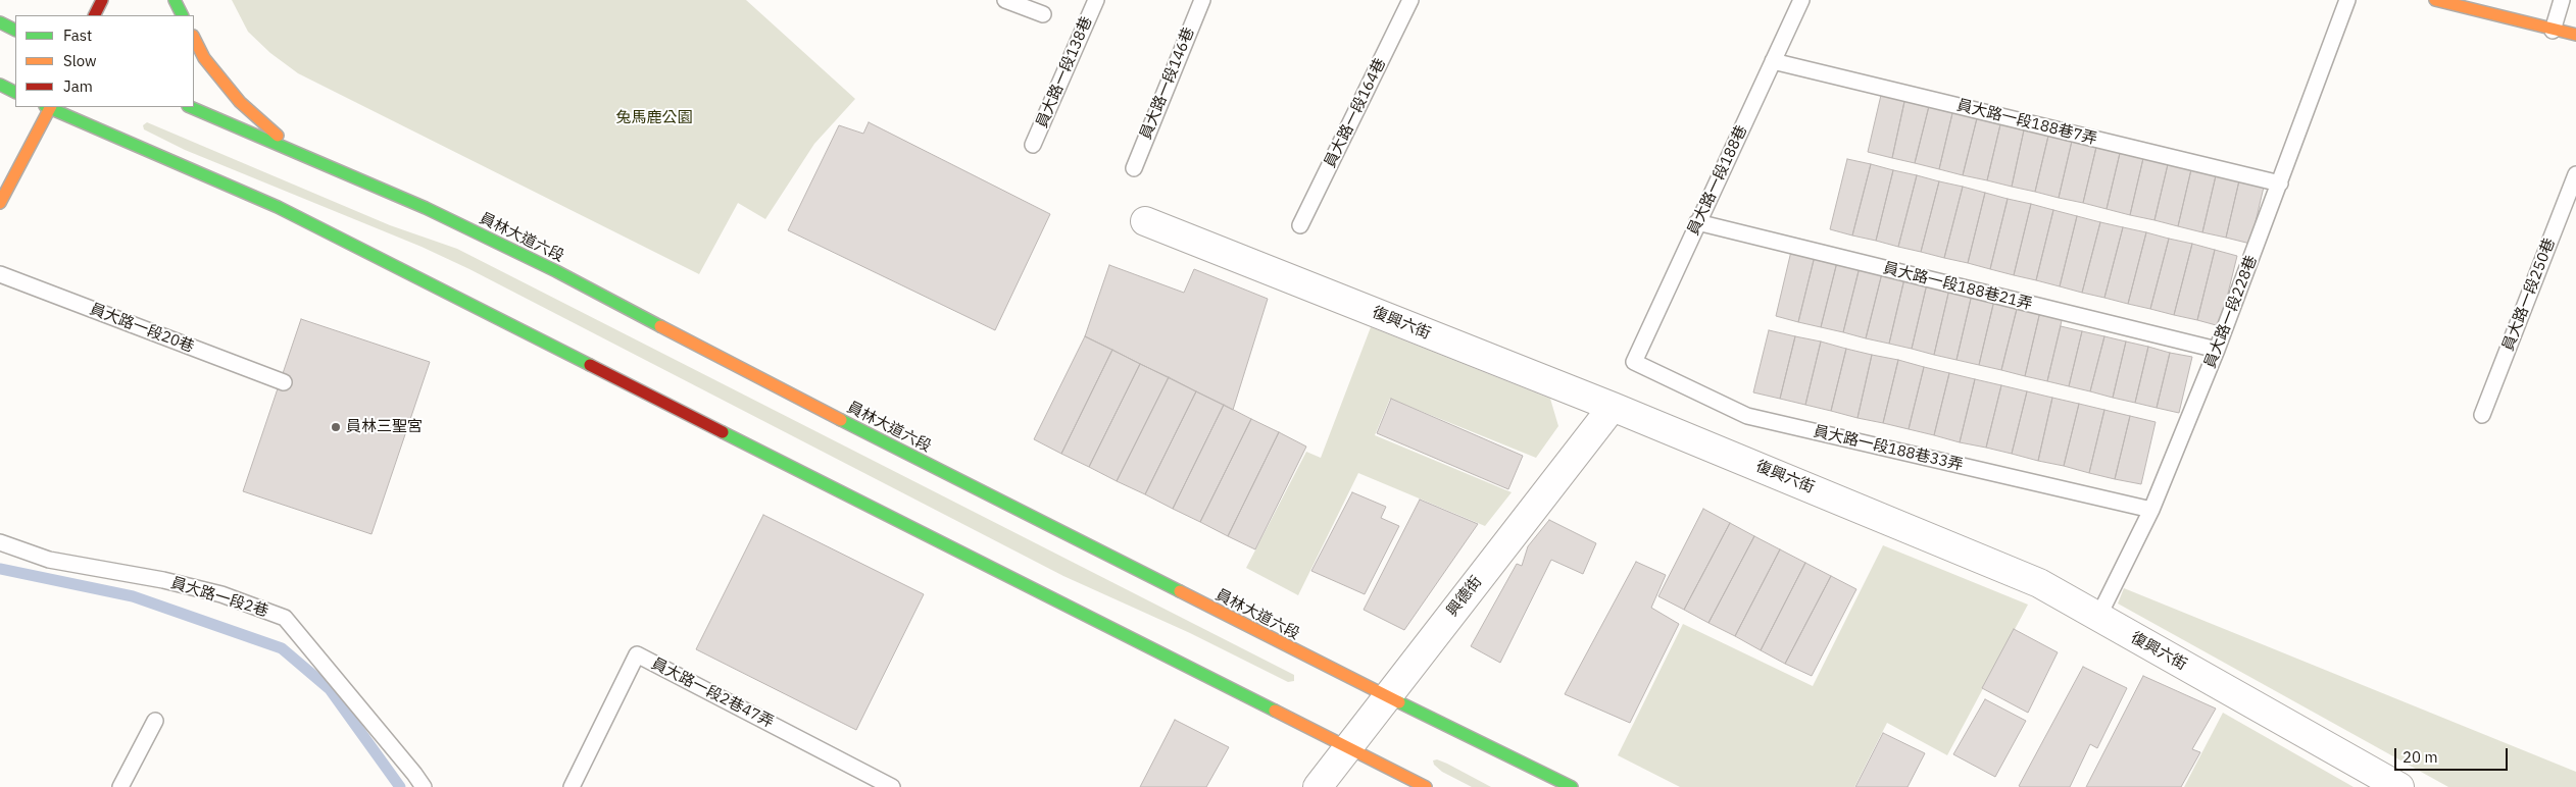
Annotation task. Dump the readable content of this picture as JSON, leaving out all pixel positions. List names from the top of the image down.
{
  "streets": {
    "main road": ["員林大道六段"],
    "street": ["復興六街", "興德街"],
    "lane": [
      "員大路一段138巷",
      "員大路一段146巷",
      "員大路一段164巷",
      "員大路一段188巷7弄",
      "員大路一段188巷",
      "員大路一段188巷21弄",
      "員大路一段250巷",
      "員大路一段228巷",
      "員大路一段20巷",
      "員大路一段188巷33弄",
      "員大路一段2巷",
      "員大路一段2巷47弄"
    ]
  },
  "crossings": [
    ["員大路一段188巷7弄", "員大路一段188巷"],
    ["員大路一段188巷7弄", "員大路一段228巷"],
    ["員大路一段188巷", "員大路一段188巷21弄"],
    ["員大路一段188巷", "員大路一段188巷33弄"],
    ["員林大道六段", "興德街"],
    ["員大路一段188巷21弄", "員大路一段228巷"],
    ["員大路一段228巷", "復興六街"],
    ["員大路一段228巷", "員大路一段188巷33弄"],
    ["復興六街", "興德街"]
  ],
  "parks": ["兔馬鹿公園"],
  "places": ["員林三聖宮"],
  "legend": ["Fast", "Slow", "Jam"],
  "scale_bar": "20 m"
}
